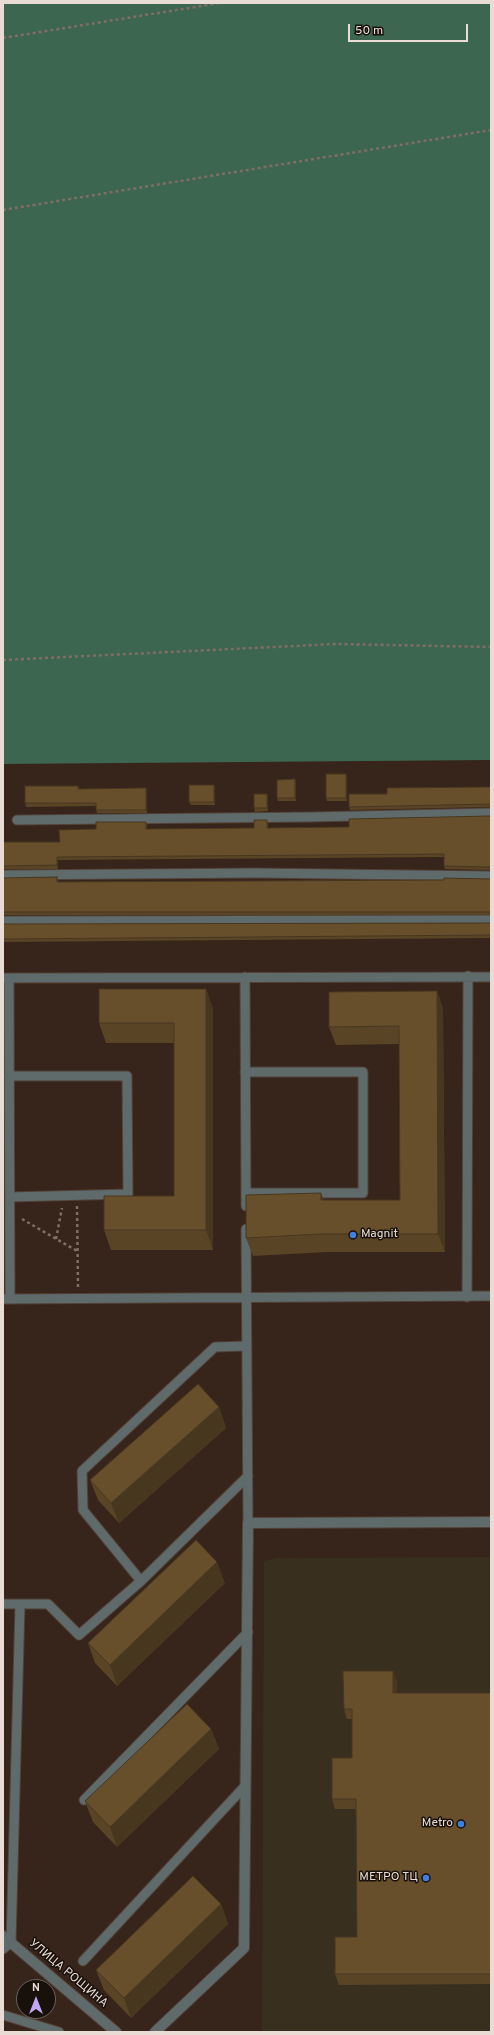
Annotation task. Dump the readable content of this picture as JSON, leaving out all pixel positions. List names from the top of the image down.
{
  "streets": {
    "street": ["УЛИЦА РОЩИНА"]
  },
  "places": ["Magnit", "Metro", "МЕТРО ТЦ"],
  "scale_bar": "50 m",
  "north": "top"
}
